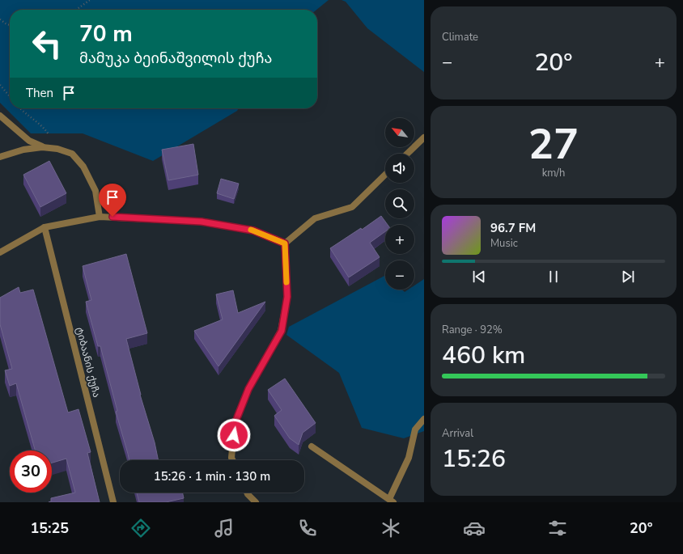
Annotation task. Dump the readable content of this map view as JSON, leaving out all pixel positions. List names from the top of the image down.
{
  "streets": {
    "street": ["ტიბაანის ქუჩა"]
  },
  "north": "top left",
  "page": {
    "tile": [
      "Climate",
      ["27", "km/h"],
      ["Range · 92%", "460 km"],
      ["Arrival", "15:26"]
    ],
    "turn": ["70 m", "მამუკა ბეინაშვილის ქუჩა"],
    "heat": ["−", "20°", "+"],
    "then": "Then",
    "map_buttons": ["+", "−"],
    "song": ["96.7 FM", "Music"],
    "limit": "30",
    "trip": "15:26 · 1 min · 130 m",
    "tabs": ["15:25", "20°"]
  }
}
